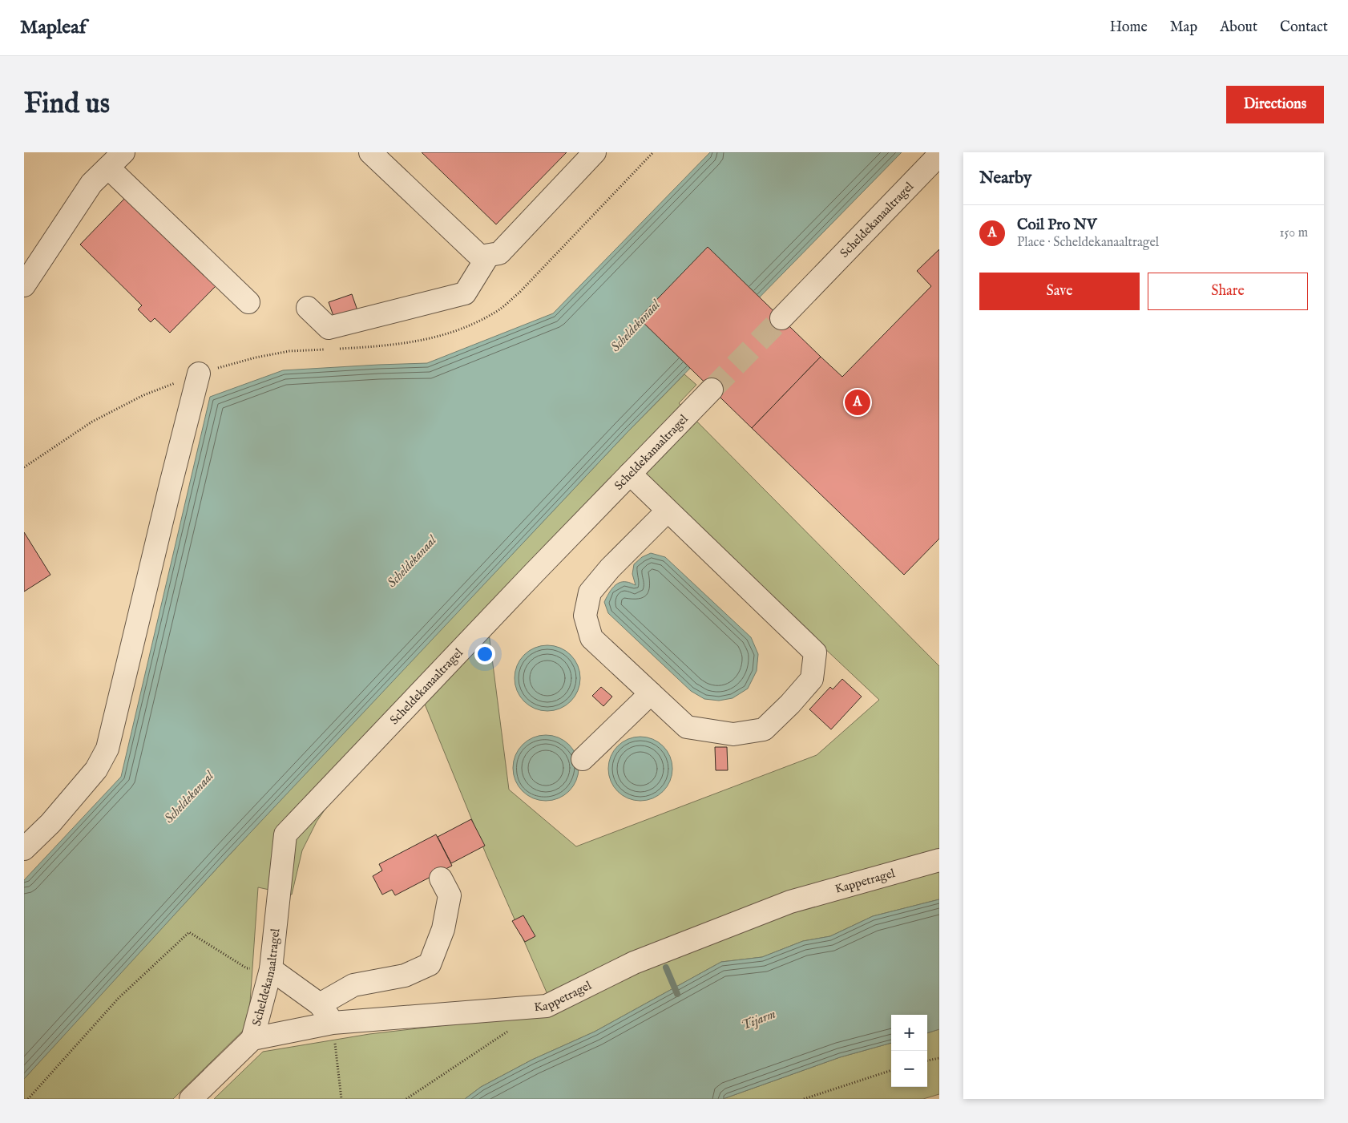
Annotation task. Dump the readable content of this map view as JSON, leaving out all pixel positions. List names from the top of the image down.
{
  "streets": {
    "street": ["Scheldekanaaltragel", "Kappetragel"]
  },
  "crossings": [
    ["Scheldekanaaltragel", "Kappetragel"]
  ],
  "water": ["Scheldekanaal", "Tijarm"],
  "page": {
    "header": "Mapleaf",
    "nav": [
      "Home",
      "Map",
      "About",
      "Contact"
    ],
    "buttons": [
      "Directions",
      ["Save", "Share"]
    ],
    "title": "Find us",
    "heading": "Nearby",
    "list": [
      {
        "mark": "A",
        "name": "Coil Pro NV",
        "note": "Place · Scheldekanaaltragel",
        "value": "150 m"
      }
    ],
    "pins": "A",
    "map_buttons": ["+", "−"]
  }
}
